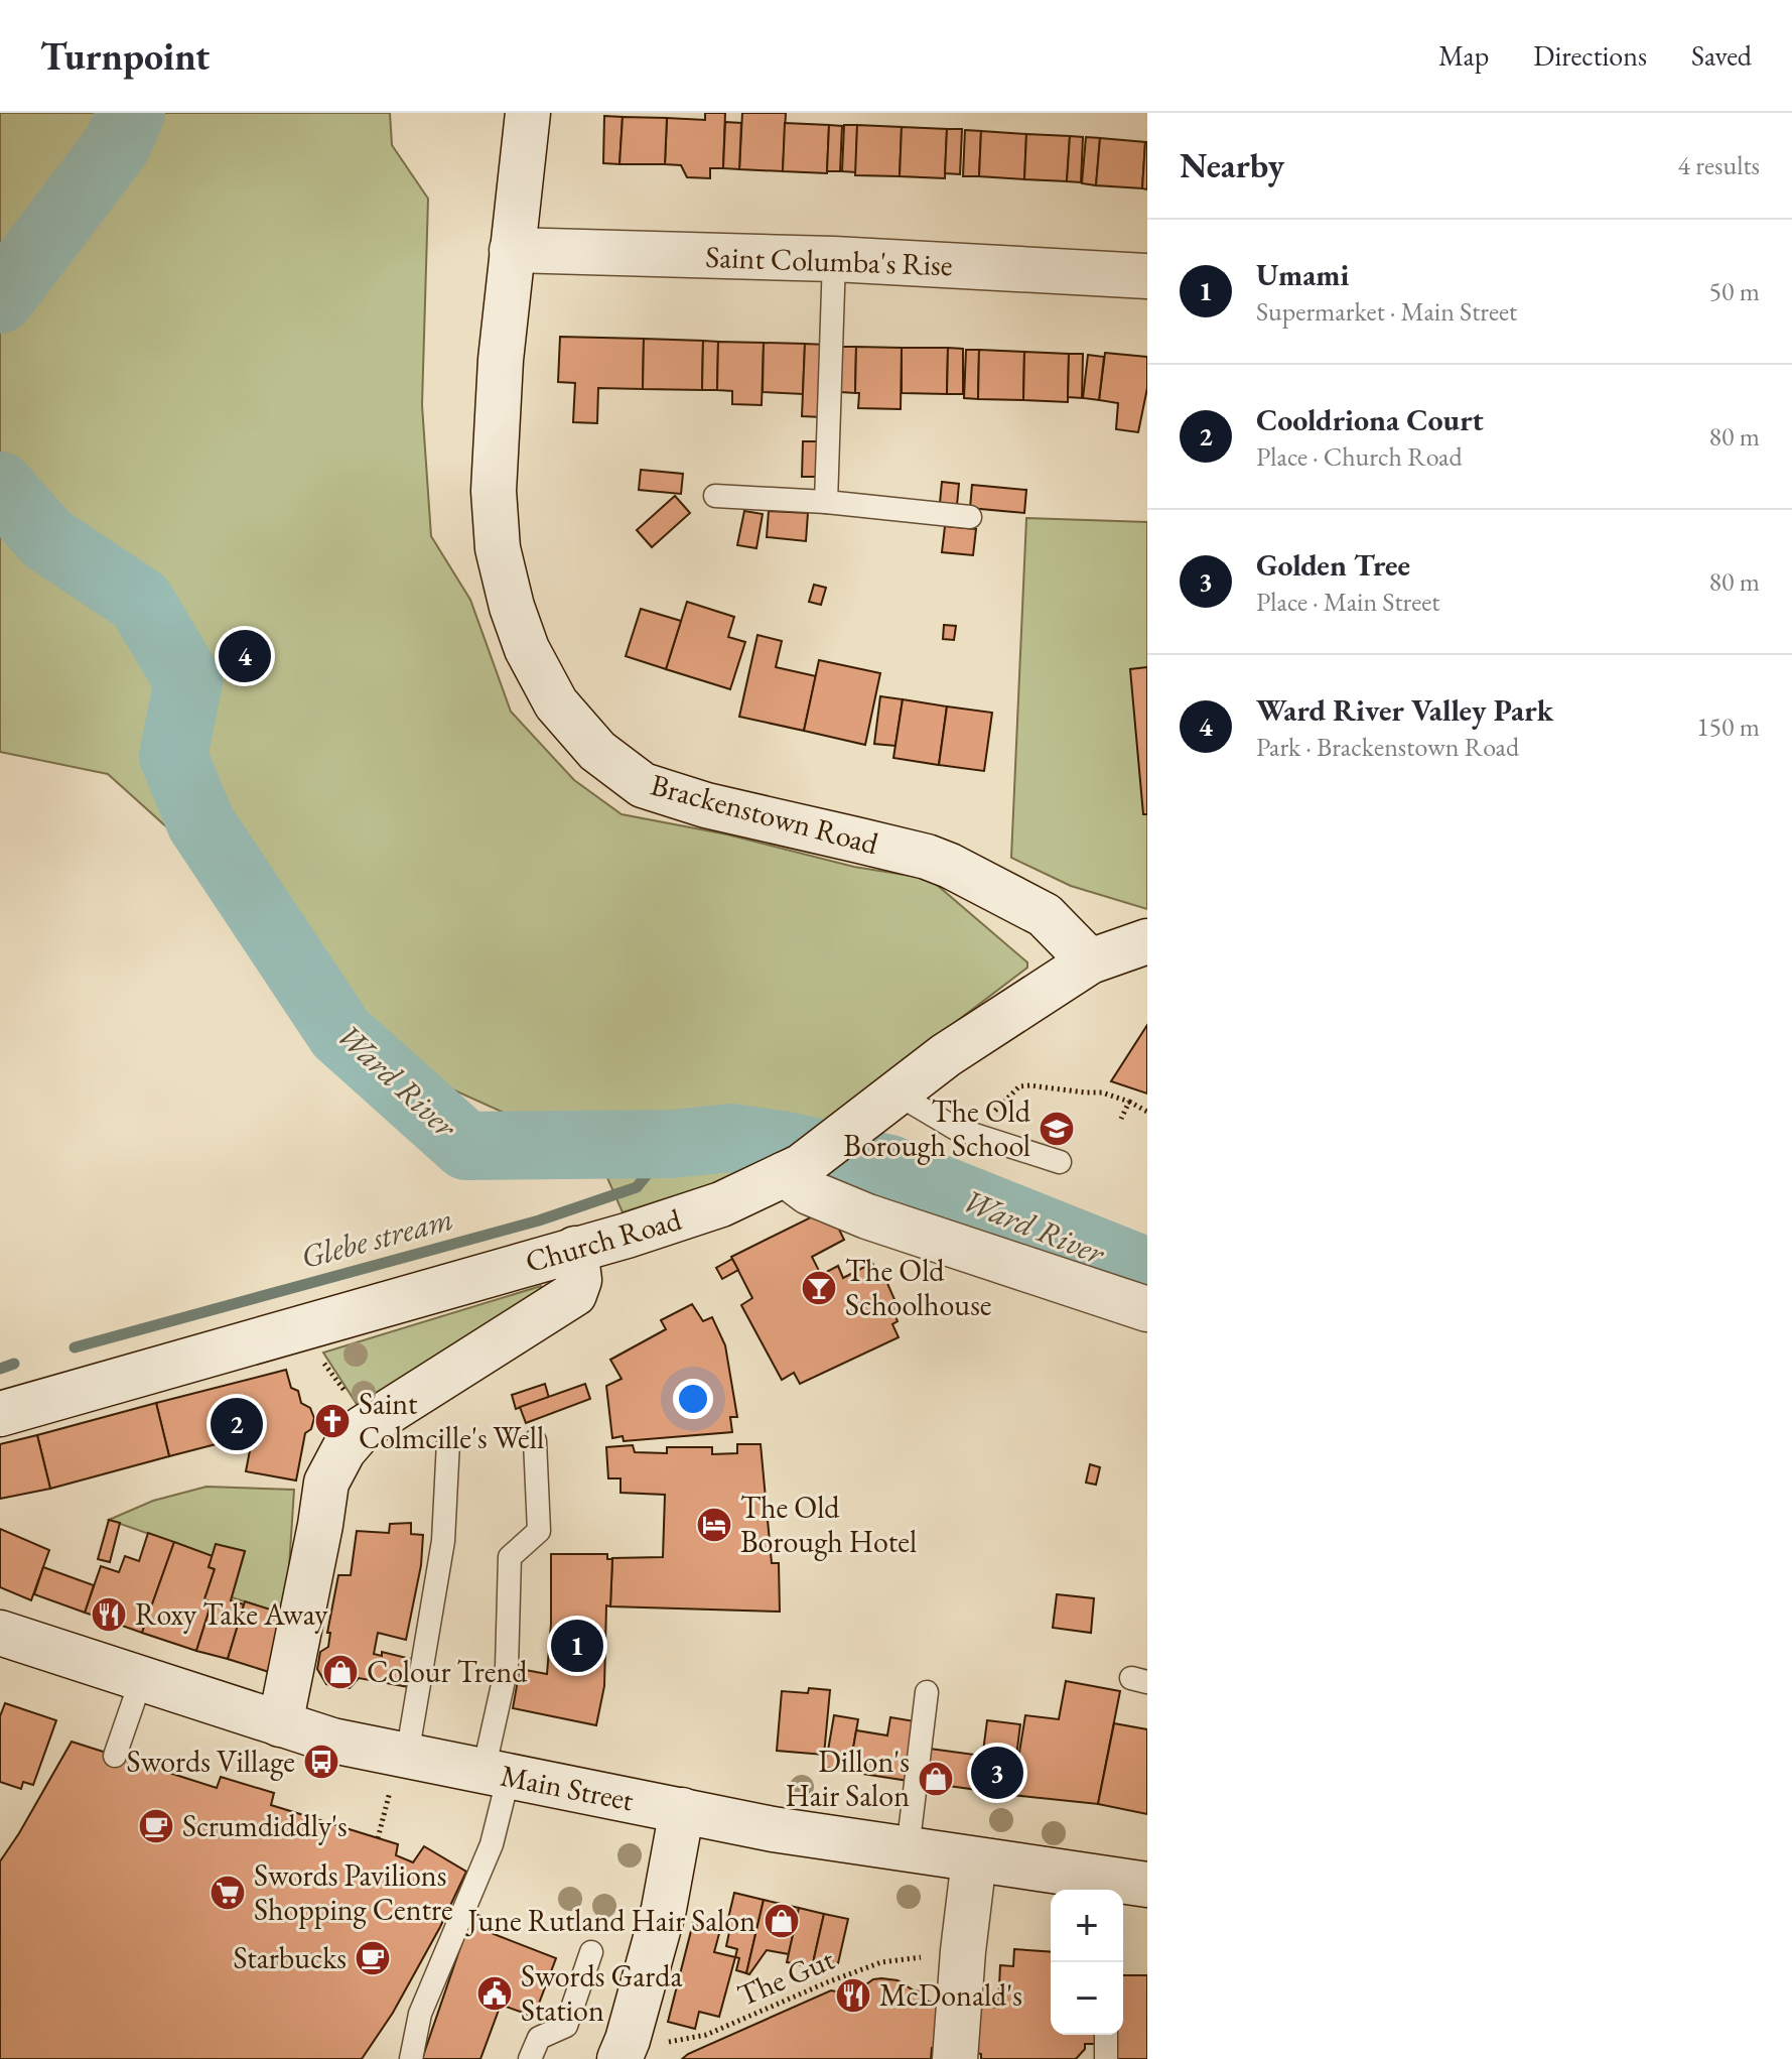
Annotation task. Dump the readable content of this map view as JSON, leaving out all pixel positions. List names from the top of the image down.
{
  "streets": {
    "street": [
      "Saint Columba's Rise",
      "Brackenstown Road",
      "Church Road",
      "Main Street"
    ],
    "path": ["The Gut"]
  },
  "crossings": [
    ["Saint Columba's Rise", "Brackenstown Road"],
    ["Brackenstown Road", "Church Road"]
  ],
  "water": ["Ward River", "Glebe stream"],
  "places": {
    "school or university": ["The Old Borough School"],
    "bar": ["The Old Schoolhouse"],
    "church": ["Saint Colmcille's Well"],
    "hotel": ["The Old Borough Hotel"],
    "restaurant": ["Roxy Take Away", "McDonald's"],
    "shop": ["Colour Trend", "Dillon's Hair Salon", "June Rutland Hair Salon"],
    "bus stop": ["Swords Village"],
    "cafe": ["Scrumdiddly's", "Starbucks"],
    "supermarket": ["Swords Pavilions Shopping Centre"],
    "public building": ["Swords Garda Station"]
  },
  "page": {
    "header": "Turnpoint",
    "nav": ["Map", "Directions", "Saved"],
    "heading": ["Nearby", "4 results"],
    "list": [
      {
        "mark": "1",
        "name": "Umami",
        "note": "Supermarket · Main Street",
        "value": "50 m"
      },
      {
        "mark": "2",
        "name": "Cooldriona Court",
        "note": "Place · Church Road",
        "value": "80 m"
      },
      {
        "mark": "3",
        "name": "Golden Tree",
        "note": "Place · Main Street",
        "value": "80 m"
      },
      {
        "mark": "4",
        "name": "Ward River Valley Park",
        "note": "Park · Brackenstown Road",
        "value": "150 m"
      }
    ],
    "pins": [
      "4",
      "2",
      "1",
      "3"
    ],
    "map_buttons": ["+", "−"]
  }
}
